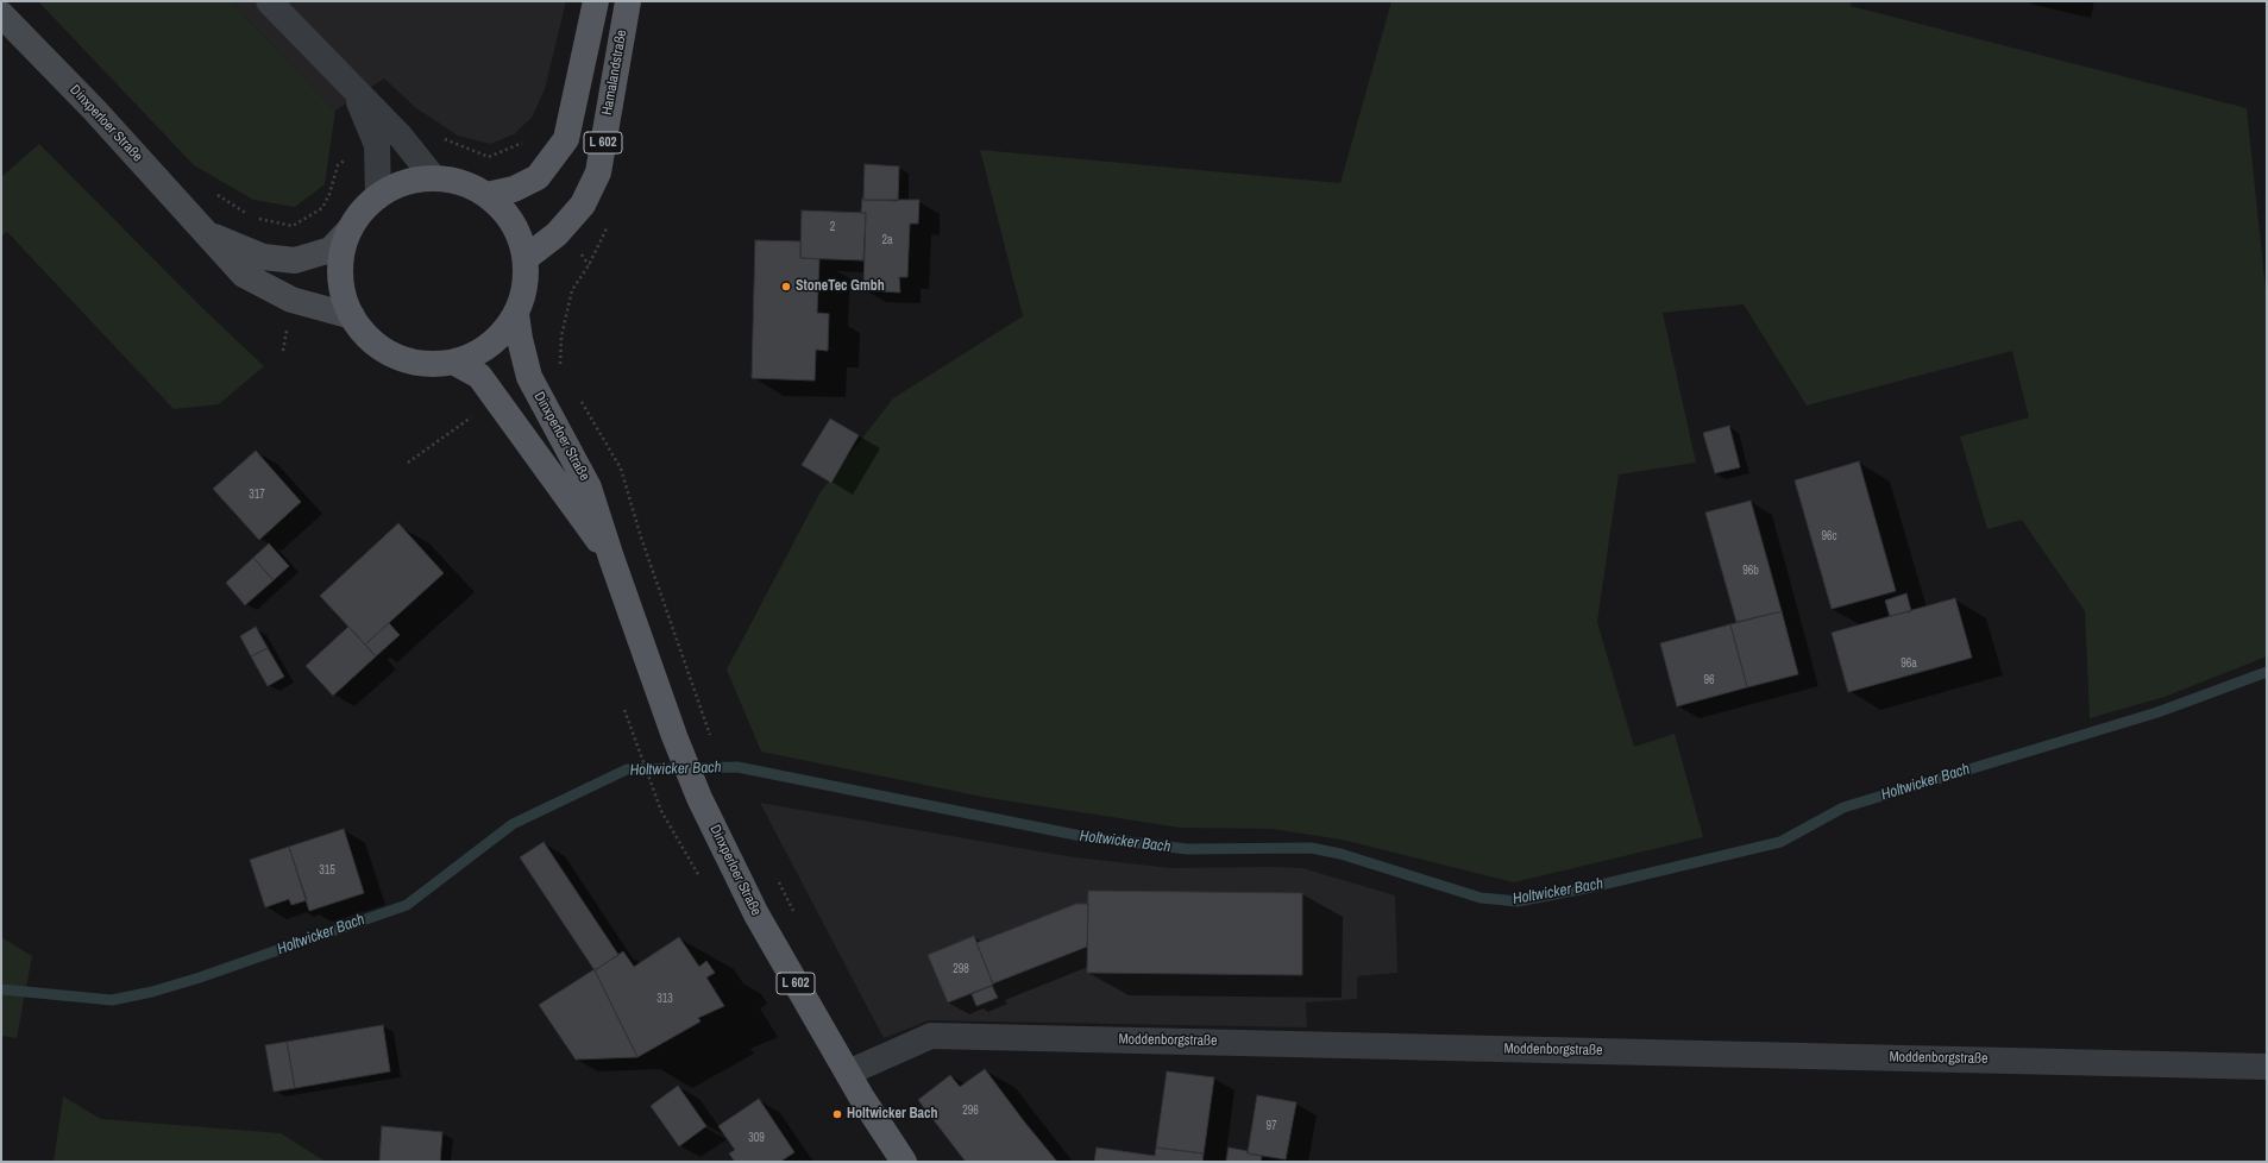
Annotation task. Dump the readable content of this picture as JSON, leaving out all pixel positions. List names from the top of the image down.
{
  "streets": {
    "main road": ["Hamalandstraße", "Dinxperloer Straße", "L 602"],
    "street": ["Moddenborgstraße"]
  },
  "crossings": [
    ["Dinxperloer Straße", "Moddenborgstraße"]
  ],
  "water": ["Holtwicker Bach"],
  "places": ["StoneTec Gmbh", "Holtwicker Bach"],
  "house_numbers": [
    "2",
    "2a",
    "317",
    "96c",
    "96b",
    "96a",
    "96",
    "315",
    "298",
    "313",
    "296",
    "97",
    "309"
  ]
}
